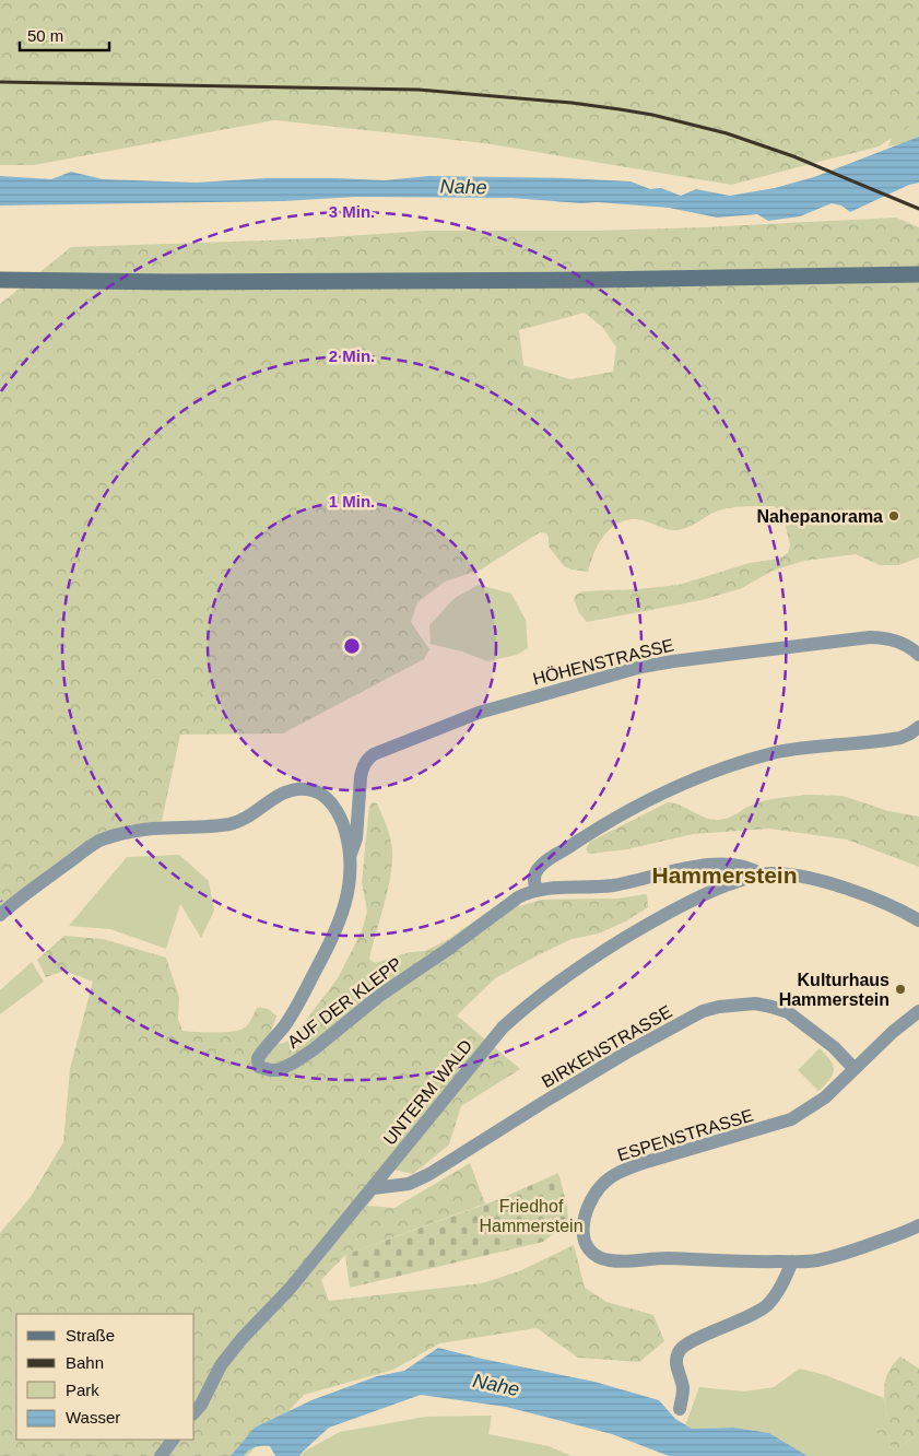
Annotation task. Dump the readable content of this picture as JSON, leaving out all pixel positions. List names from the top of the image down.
{
  "streets": {
    "street": [
      "HÖHENSTRASSE",
      "AUF DER KLEPP",
      "BIRKENSTRASSE",
      "UNTERM WALD",
      "ESPENSTRASSE"
    ]
  },
  "crossings": [
    ["HÖHENSTRASSE", "AUF DER KLEPP"],
    ["BIRKENSTRASSE", "UNTERM WALD"],
    ["BIRKENSTRASSE", "ESPENSTRASSE"]
  ],
  "districts": ["Hammerstein"],
  "water": ["Nahe"],
  "parks": ["Friedhof Hammerstein"],
  "places": ["Nahepanorama", "Kulturhaus Hammerstein"],
  "legend": [
    "Straße",
    "Bahn",
    "Park",
    "Wasser"
  ],
  "scale_bar": "50 m",
  "rings": ["3 Min.", "2 Min.", "1 Min."]
}
